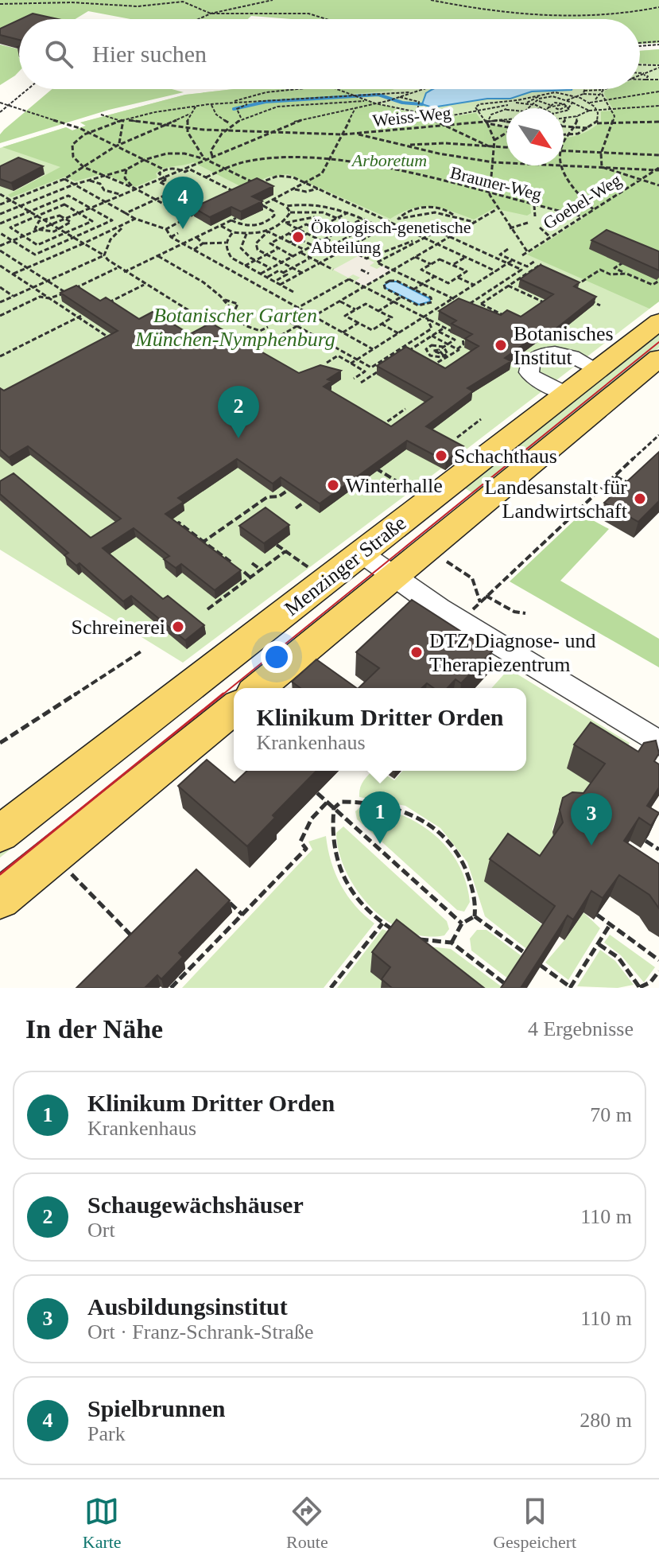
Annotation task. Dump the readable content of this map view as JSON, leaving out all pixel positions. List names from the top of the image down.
{
  "streets": {
    "main road": ["Menzinger Straße"],
    "path": ["Weiss-Weg", "Brauner-Weg", "Goebel-Weg"]
  },
  "crossings": [
    ["Brauner-Weg", "Goebel-Weg"]
  ],
  "parks": ["Arboretum", "Botanischer Garten München-Nymphenburg"],
  "places": [
    "Ökologisch-genetische Abteilung",
    "Botanisches Institut",
    "Schachthaus",
    "Winterhalle",
    "Landesanstalt für Landwirtschaft",
    "Schreinerei",
    "DTZ Diagnose- und Therapiezentrum"
  ],
  "north": "bottom right",
  "page": {
    "search": "Hier suchen",
    "pins": [
      "4",
      "2",
      "1",
      "3"
    ],
    "popup": ["Klinikum Dritter Orden", "Krankenhaus"],
    "heading": ["In der Nähe", "4 Ergebnisse"],
    "list": [
      {
        "mark": "1",
        "name": "Klinikum Dritter Orden",
        "note": "Krankenhaus",
        "value": "70 m"
      },
      {
        "mark": "2",
        "name": "Schaugewächshäuser",
        "note": "Ort",
        "value": "110 m"
      },
      {
        "mark": "3",
        "name": "Ausbildungsinstitut",
        "note": "Ort · Franz-Schrank-Straße",
        "value": "110 m"
      },
      {
        "mark": "4",
        "name": "Spielbrunnen",
        "note": "Park",
        "value": "280 m"
      }
    ],
    "nav": ["Karte", "Route", "Gespeichert"]
  }
}
